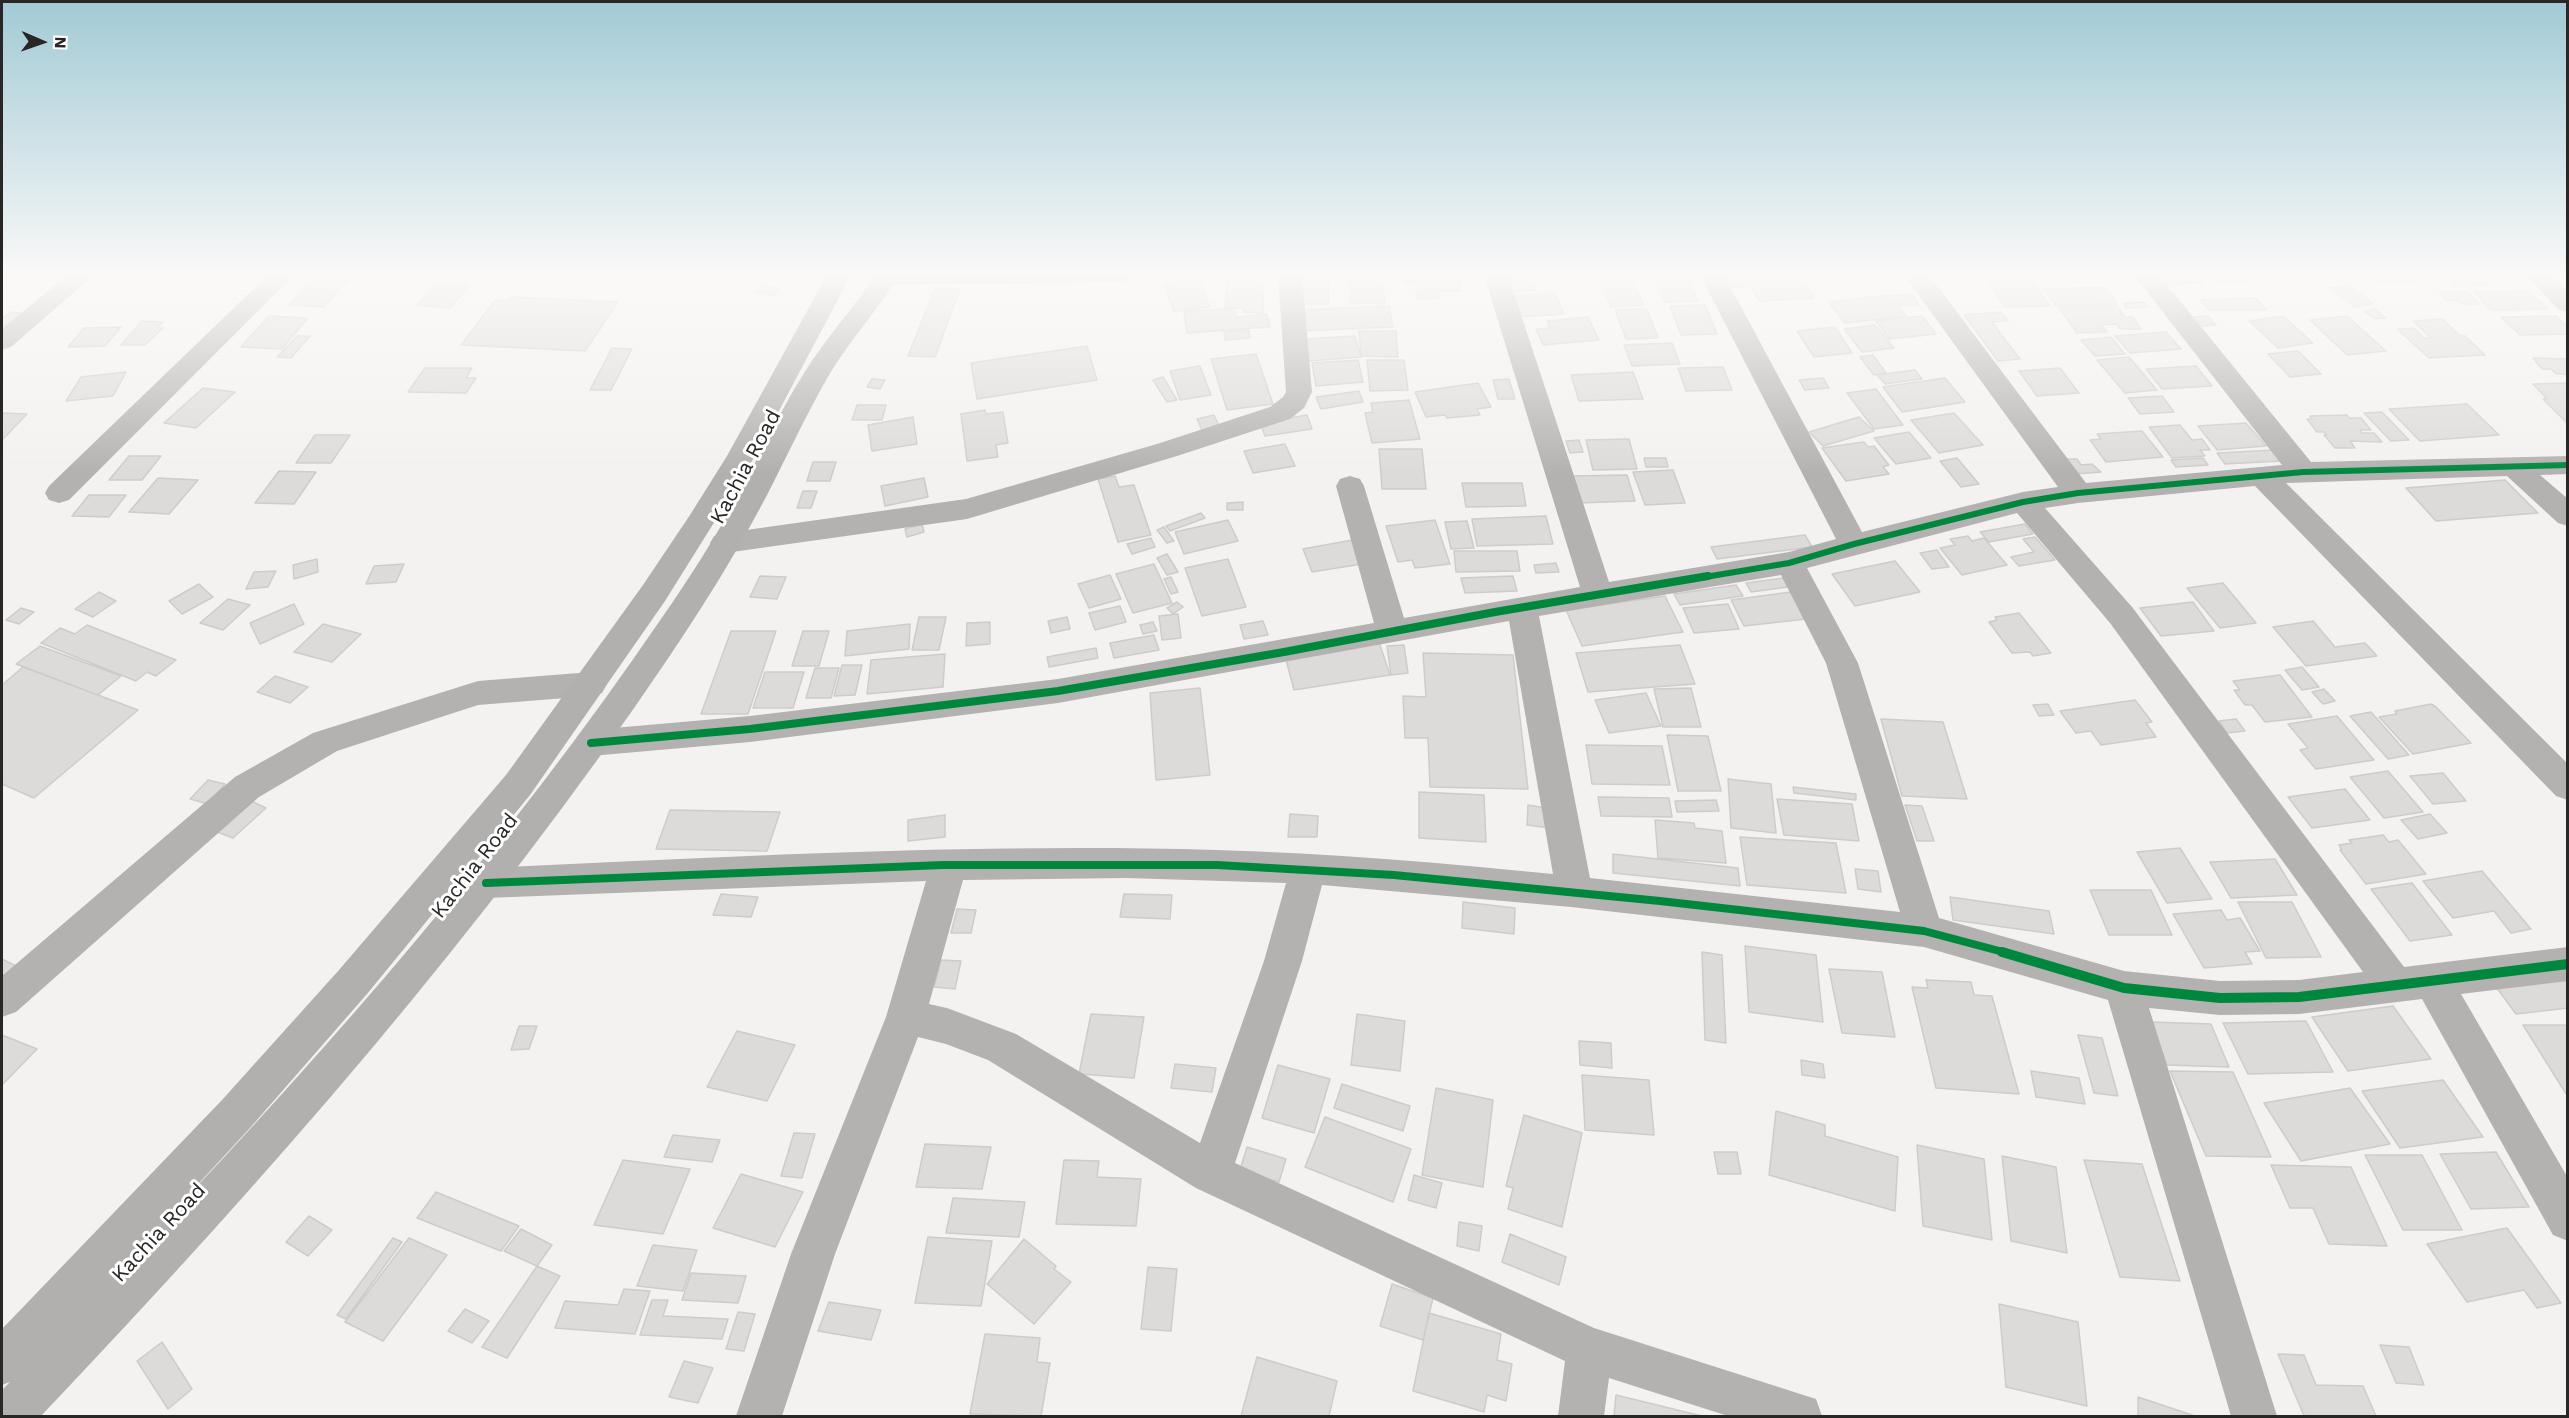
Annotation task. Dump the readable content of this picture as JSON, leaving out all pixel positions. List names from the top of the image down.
{
  "streets": {
    "highway": ["Kachia Road"]
  },
  "north": "right"
}
